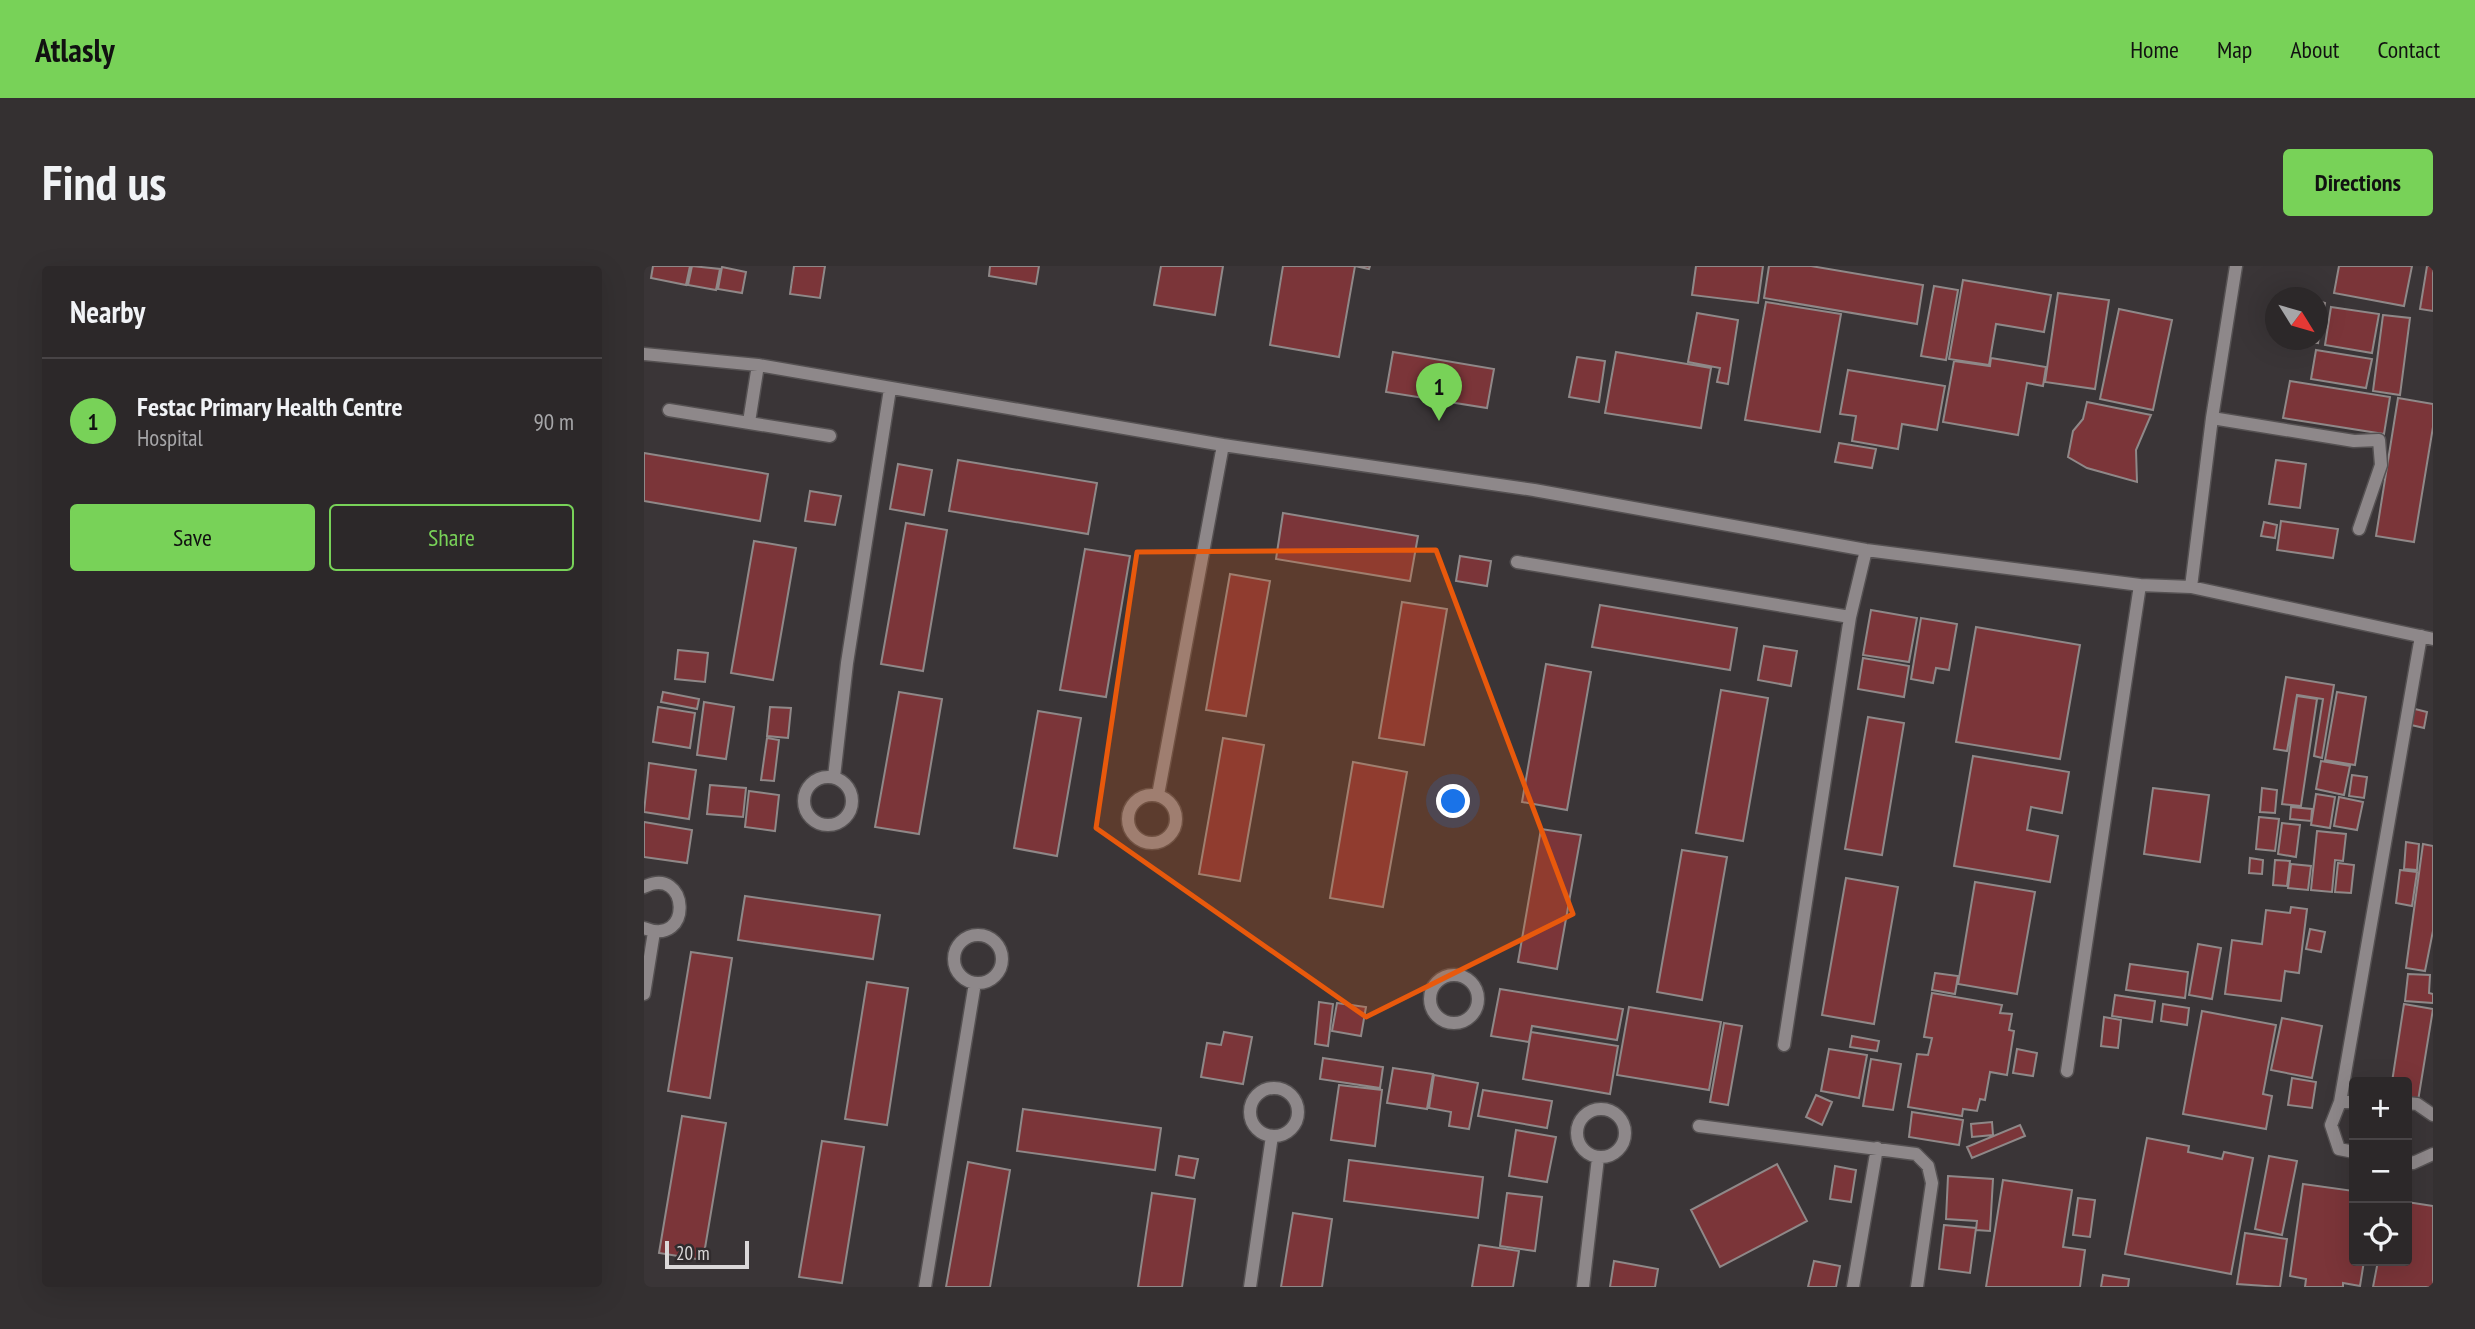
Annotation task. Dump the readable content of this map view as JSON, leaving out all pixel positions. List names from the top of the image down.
{
  "scale_bar": "20 m",
  "north": "bottom right",
  "page": {
    "header": "Atlasly",
    "nav": [
      "Home",
      "Map",
      "About",
      "Contact"
    ],
    "buttons": [
      "Directions",
      ["Save", "Share"]
    ],
    "title": "Find us",
    "heading": "Nearby",
    "list": [
      {
        "mark": "1",
        "name": "Festac Primary Health Centre",
        "note": "Hospital",
        "value": "90 m"
      }
    ],
    "pins": "1",
    "map_buttons": ["+", "−"],
    "scale": "20 m"
  }
}
